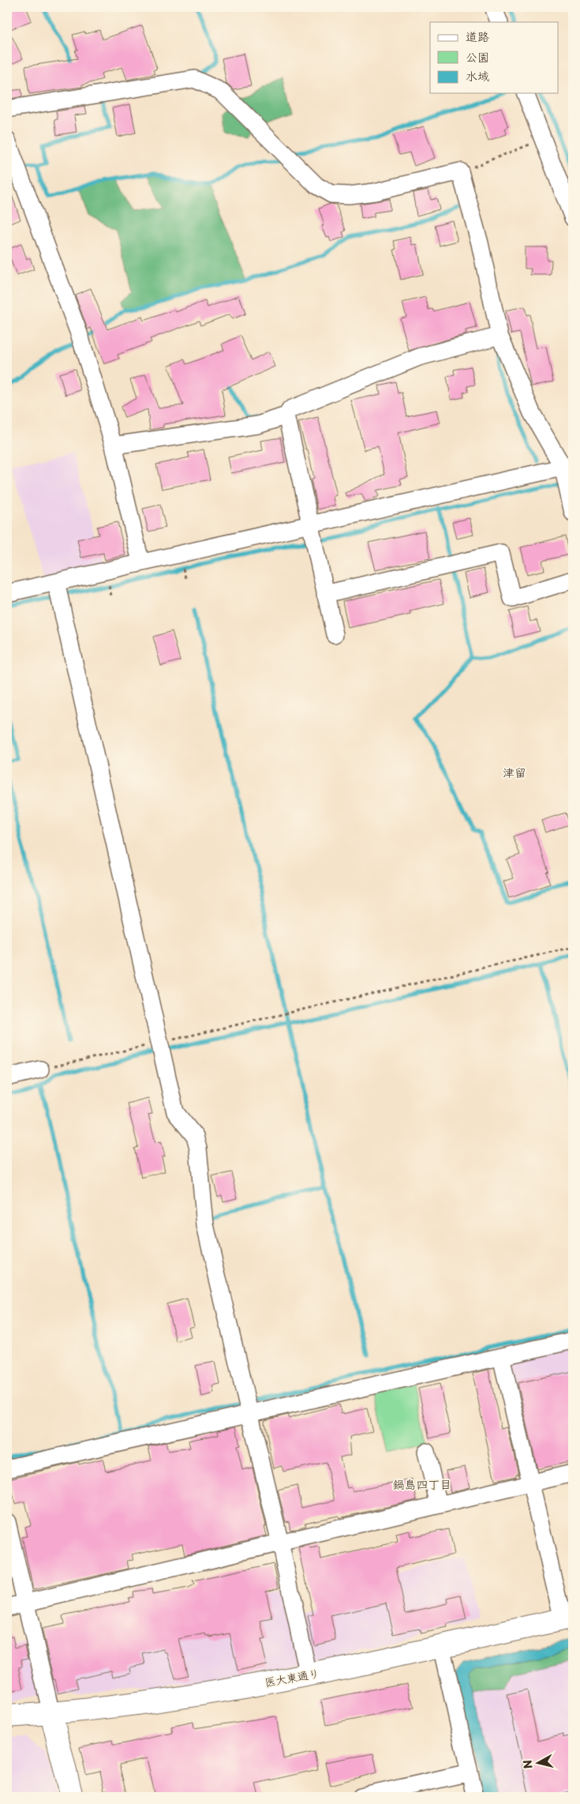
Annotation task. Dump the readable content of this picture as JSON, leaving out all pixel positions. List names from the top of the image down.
{
  "streets": {
    "street": ["医大東通り"]
  },
  "districts": ["津留", "鍋島四丁目"],
  "legend": ["道路", "公園", "水域"],
  "north": "left"
}
